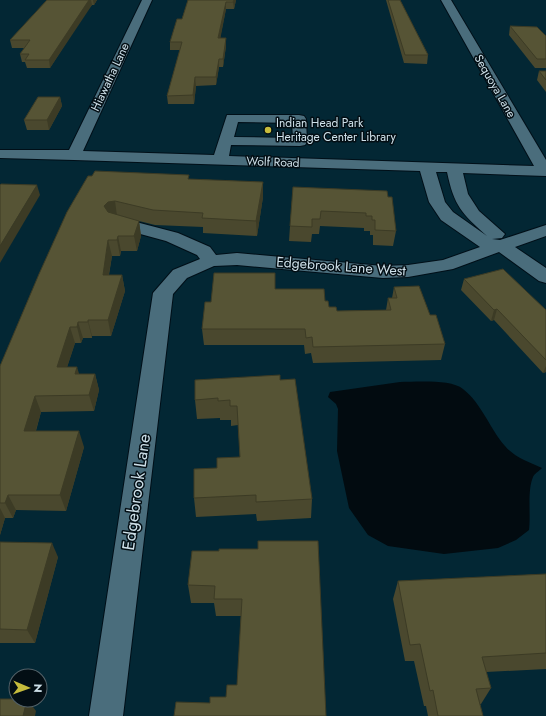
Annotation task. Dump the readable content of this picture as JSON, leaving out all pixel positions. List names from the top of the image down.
{
  "streets": {
    "street": [
      "Hiawatha Lane",
      "Sequoya Lane",
      "Wolf Road",
      "Edgebrook Lane West",
      "Edgebrook Lane"
    ]
  },
  "crossings": [
    ["Hiawatha Lane", "Wolf Road"],
    ["Sequoya Lane", "Wolf Road"],
    ["Edgebrook Lane West", "Edgebrook Lane"]
  ],
  "places": ["Indian Head Park Heritage Center Library"],
  "north": "right"
}
